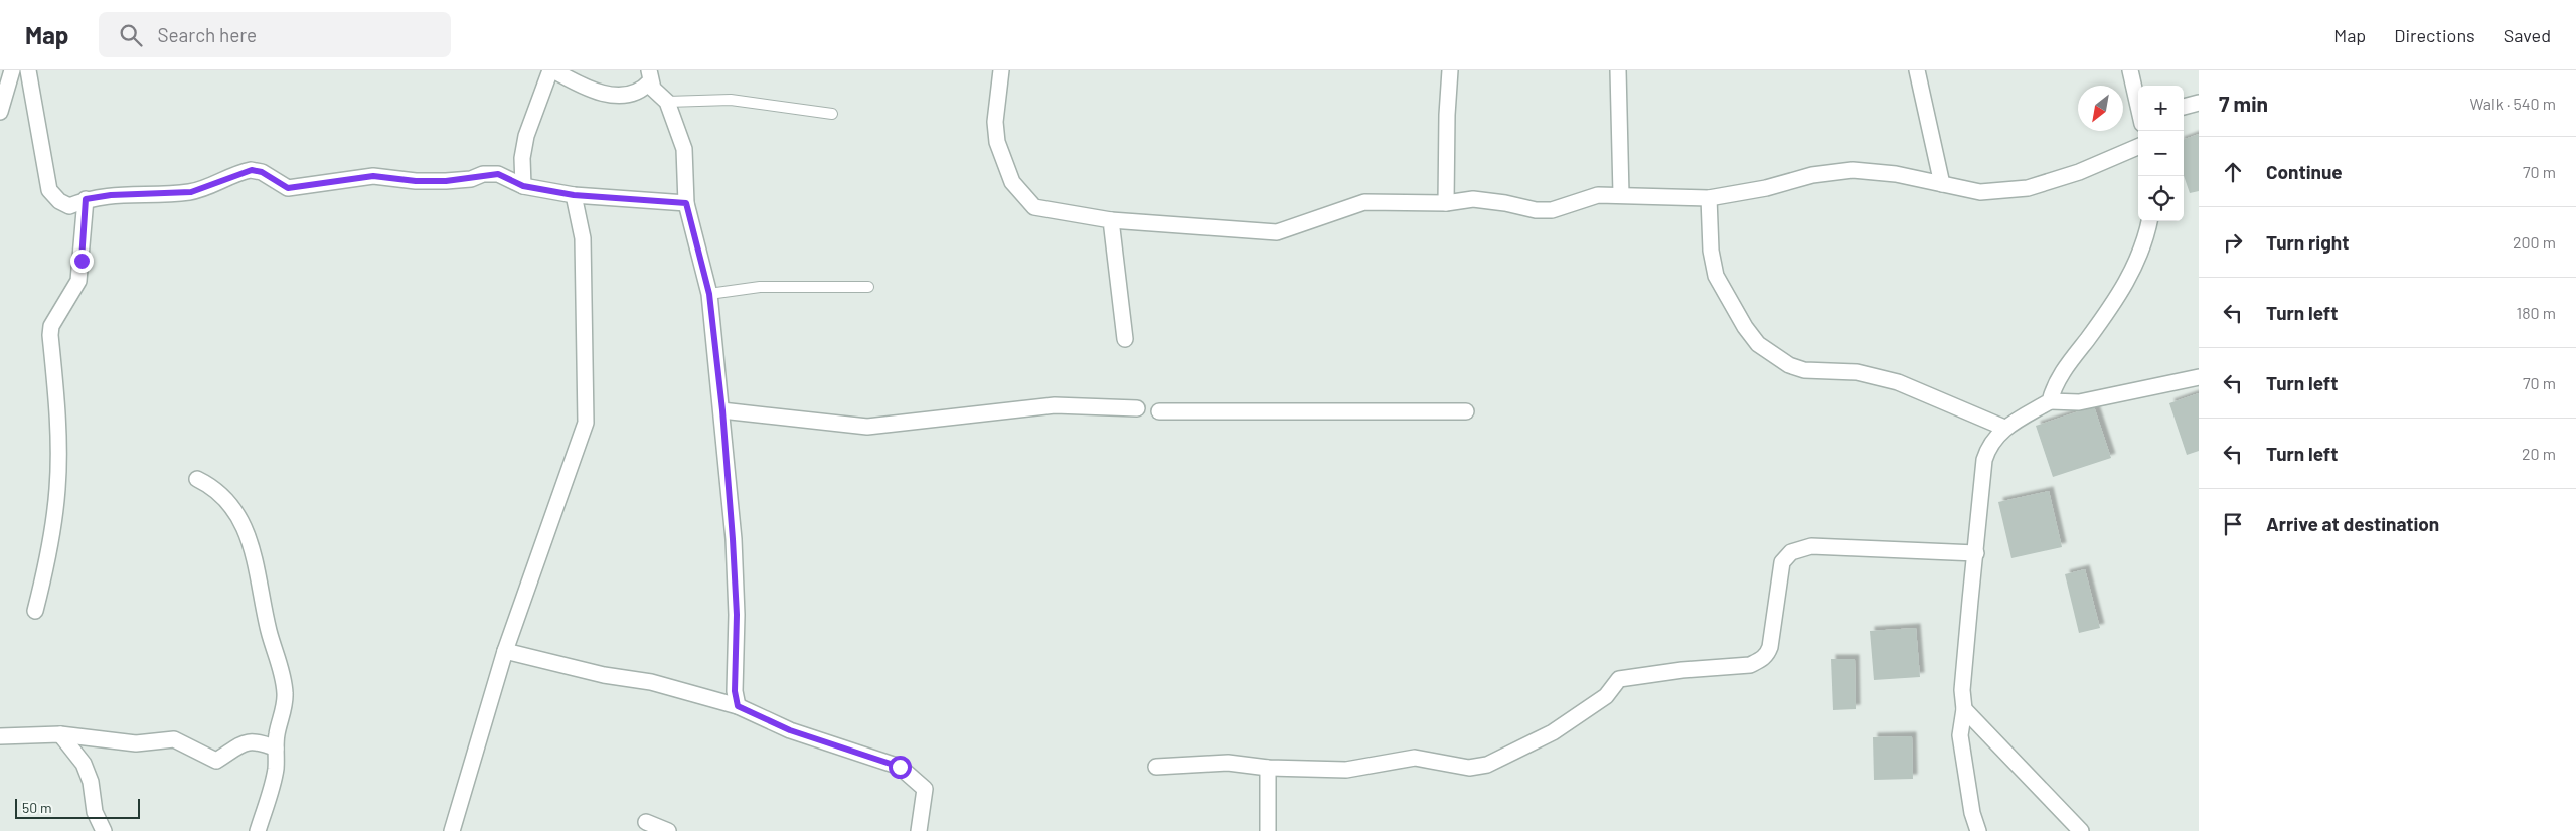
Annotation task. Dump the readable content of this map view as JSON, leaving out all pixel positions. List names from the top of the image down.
{
  "scale_bar": "50 m",
  "north": "bottom left",
  "page": {
    "header": "Map",
    "search": "Search here",
    "nav": ["Map", "Directions", "Saved"],
    "heading": ["7 min", "Walk · 540 m"],
    "map_buttons": ["+", "−"],
    "list": [
      ["Continue", "70 m"],
      ["Turn right", "200 m"],
      ["Turn left", "180 m"],
      ["Turn left", "70 m"],
      ["Turn left", "20 m"],
      "Arrive at destination"
    ],
    "scale": "50 m"
  }
}
